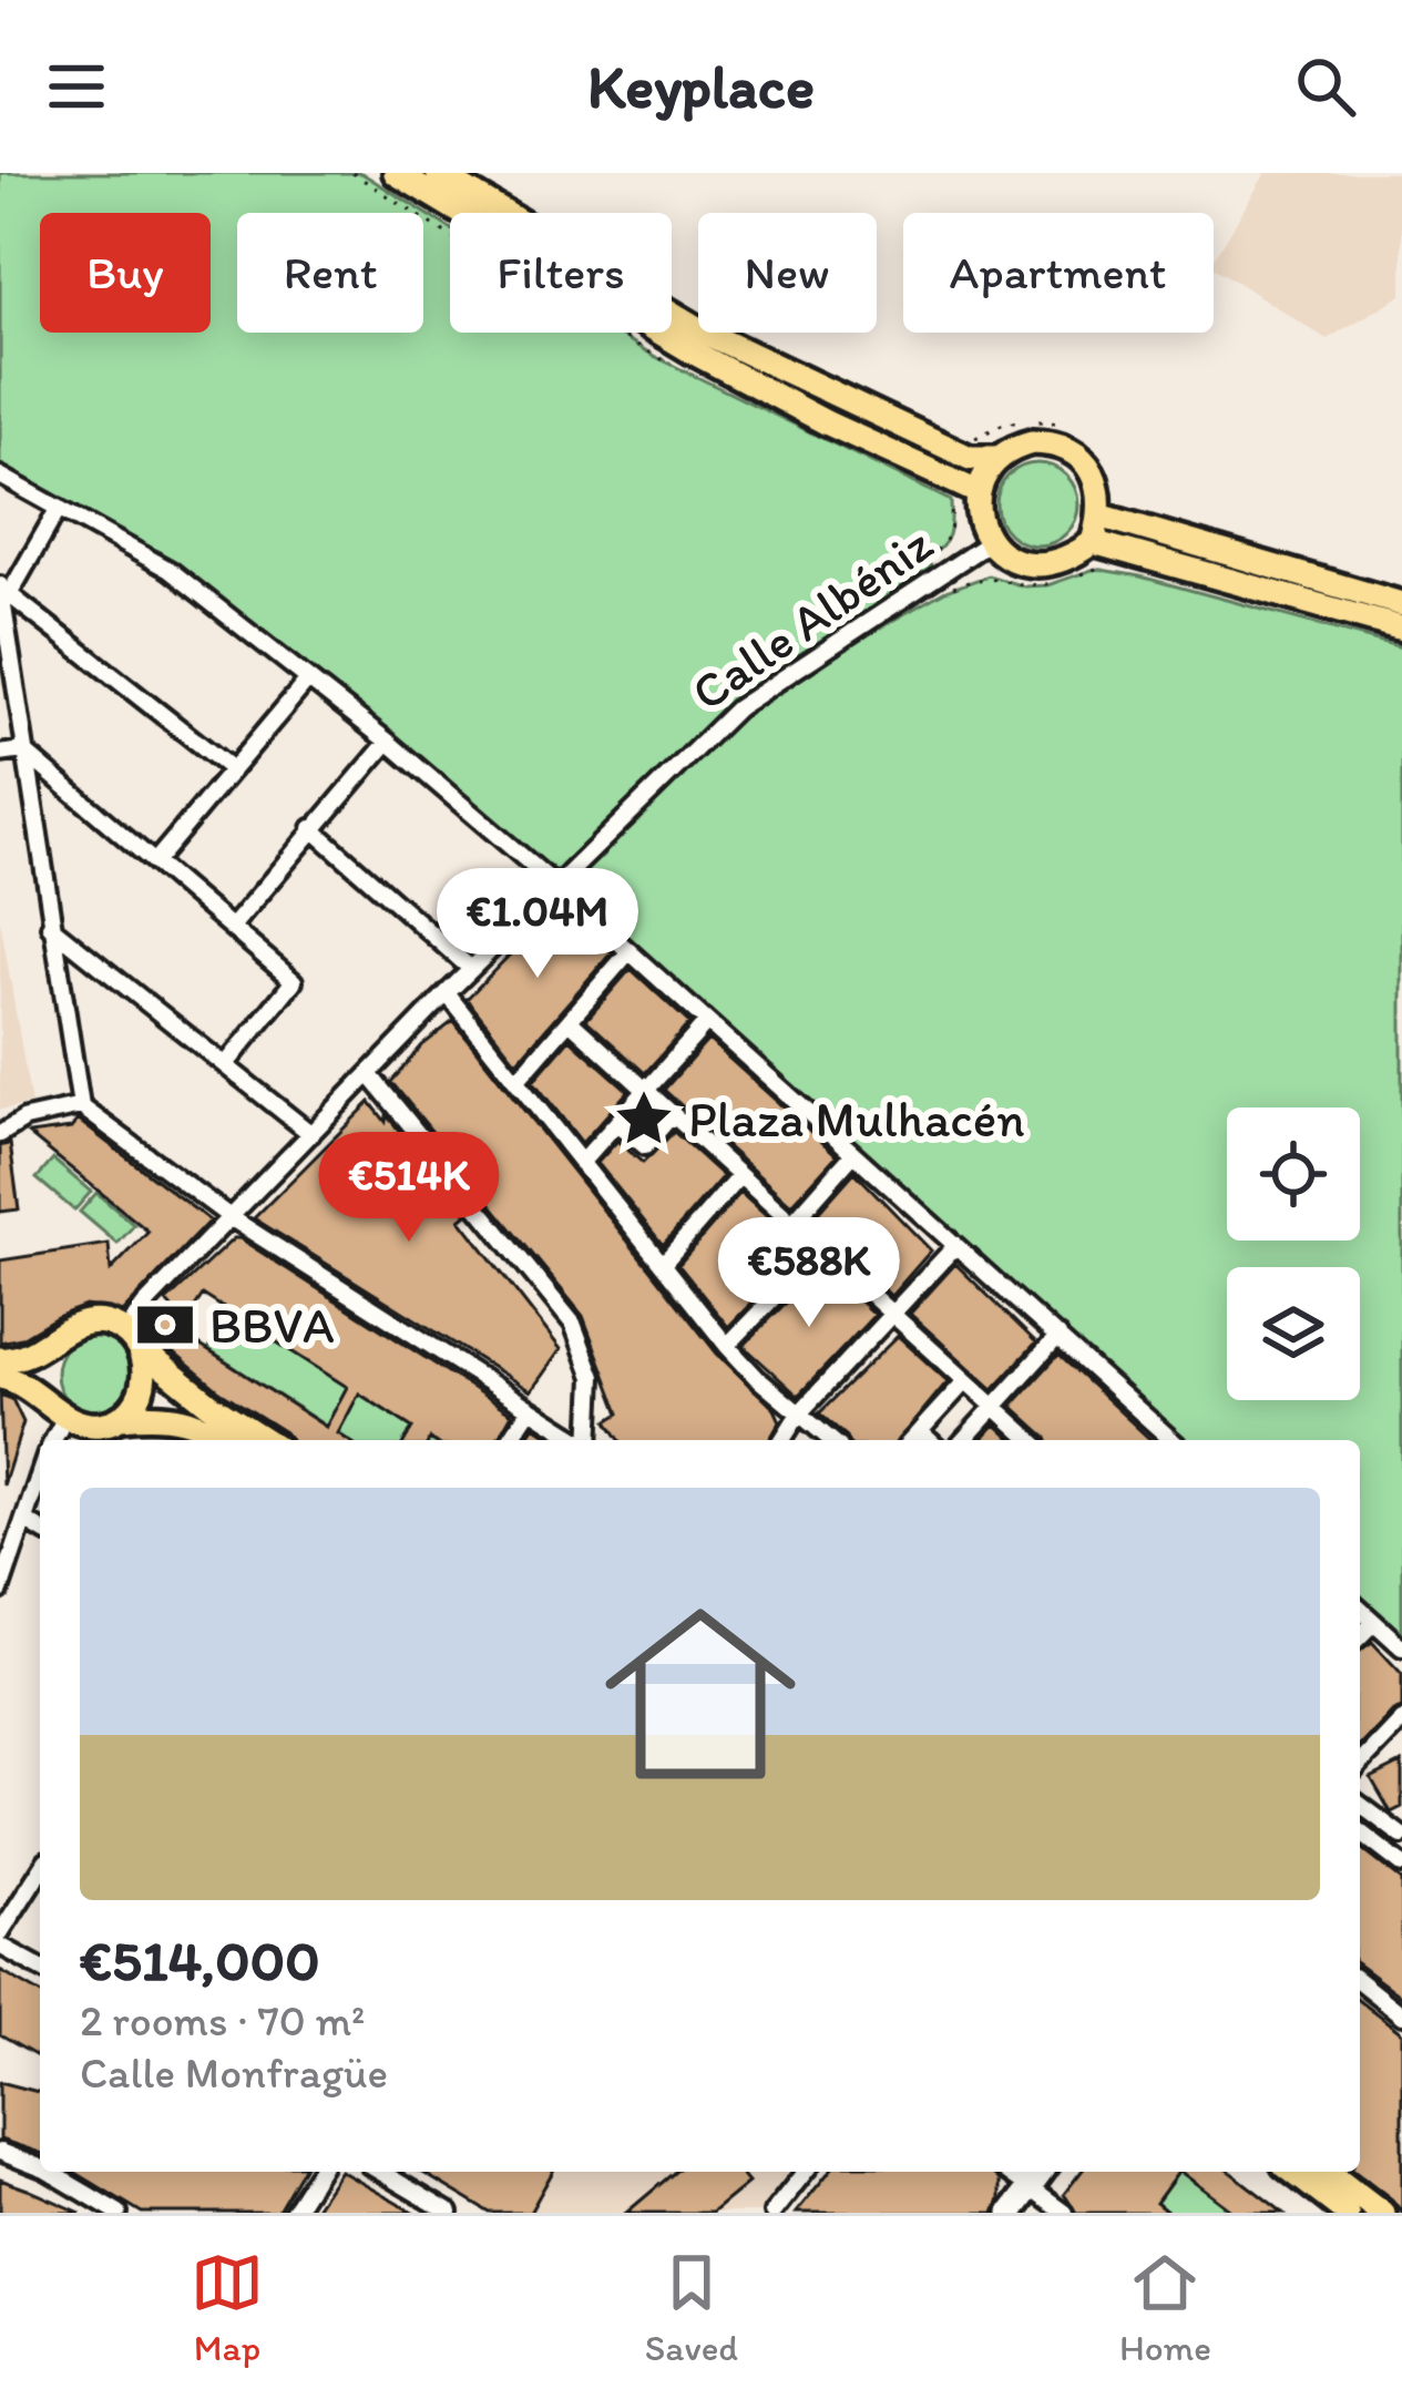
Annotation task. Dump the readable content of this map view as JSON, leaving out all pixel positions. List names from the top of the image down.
{
  "streets": {
    "street": ["Calle Albéniz"]
  },
  "places": {
    "place": ["Plaza Mulhacén"],
    "bank": ["BBVA"]
  },
  "page": {
    "header": "Keyplace",
    "chip": [
      "Buy",
      "Rent",
      "Filters",
      "New",
      "Apartment"
    ],
    "price": ["€1.04M", "€514K", "€588K"],
    "list": [
      {
        "name": "€514,000",
        "note": "2 rooms · 70 m² · Calle Monfragüe"
      }
    ],
    "tabs": ["Map", "Saved", "Home"]
  }
}
